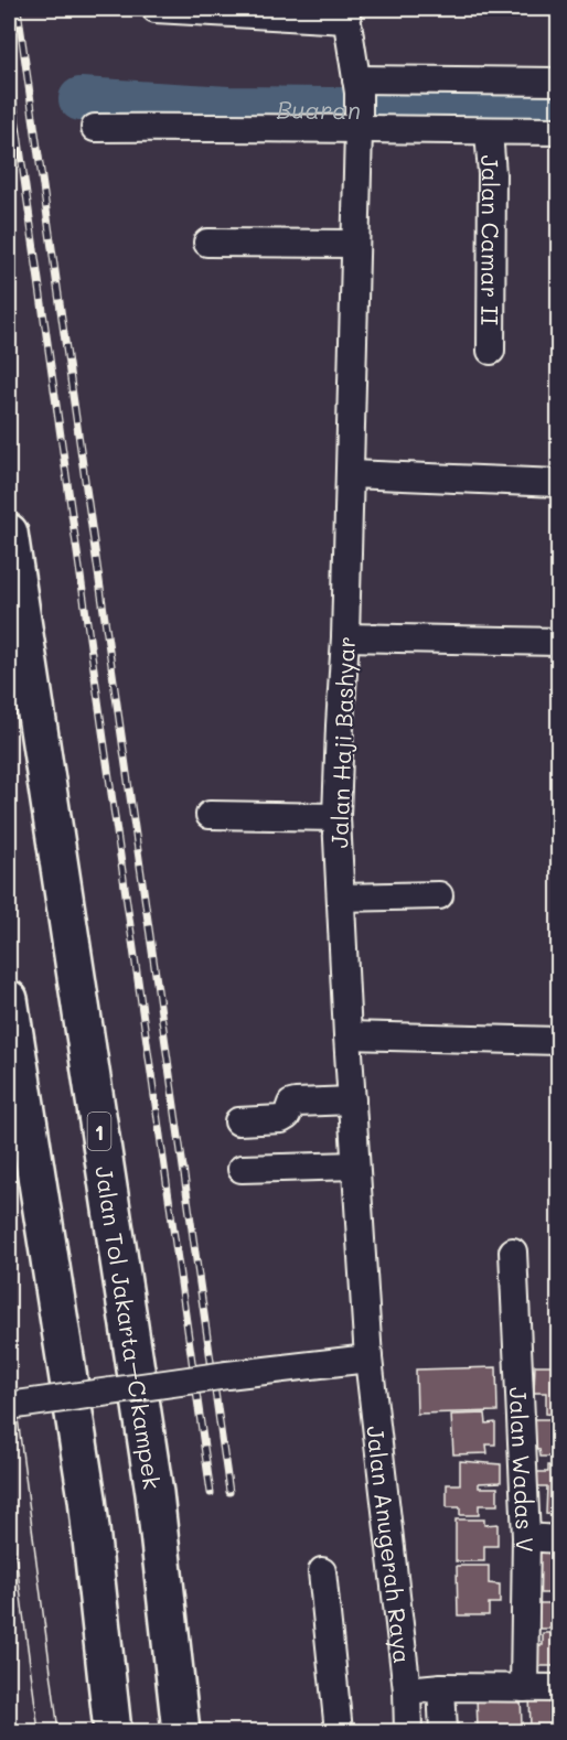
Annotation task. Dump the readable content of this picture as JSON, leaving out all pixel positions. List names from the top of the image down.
{
  "streets": {
    "highway": ["1", "Jalan Tol Jakarta–Cikampek"],
    "street": [
      "Jalan Camar II",
      "Jalan Haji Bashyar",
      "Jalan Wadas V",
      "Jalan Anugerah Raya"
    ]
  },
  "crossings": [
    ["Jalan Haji Bashyar", "Jalan Anugerah Raya"]
  ],
  "water": ["Buaran"]
}
